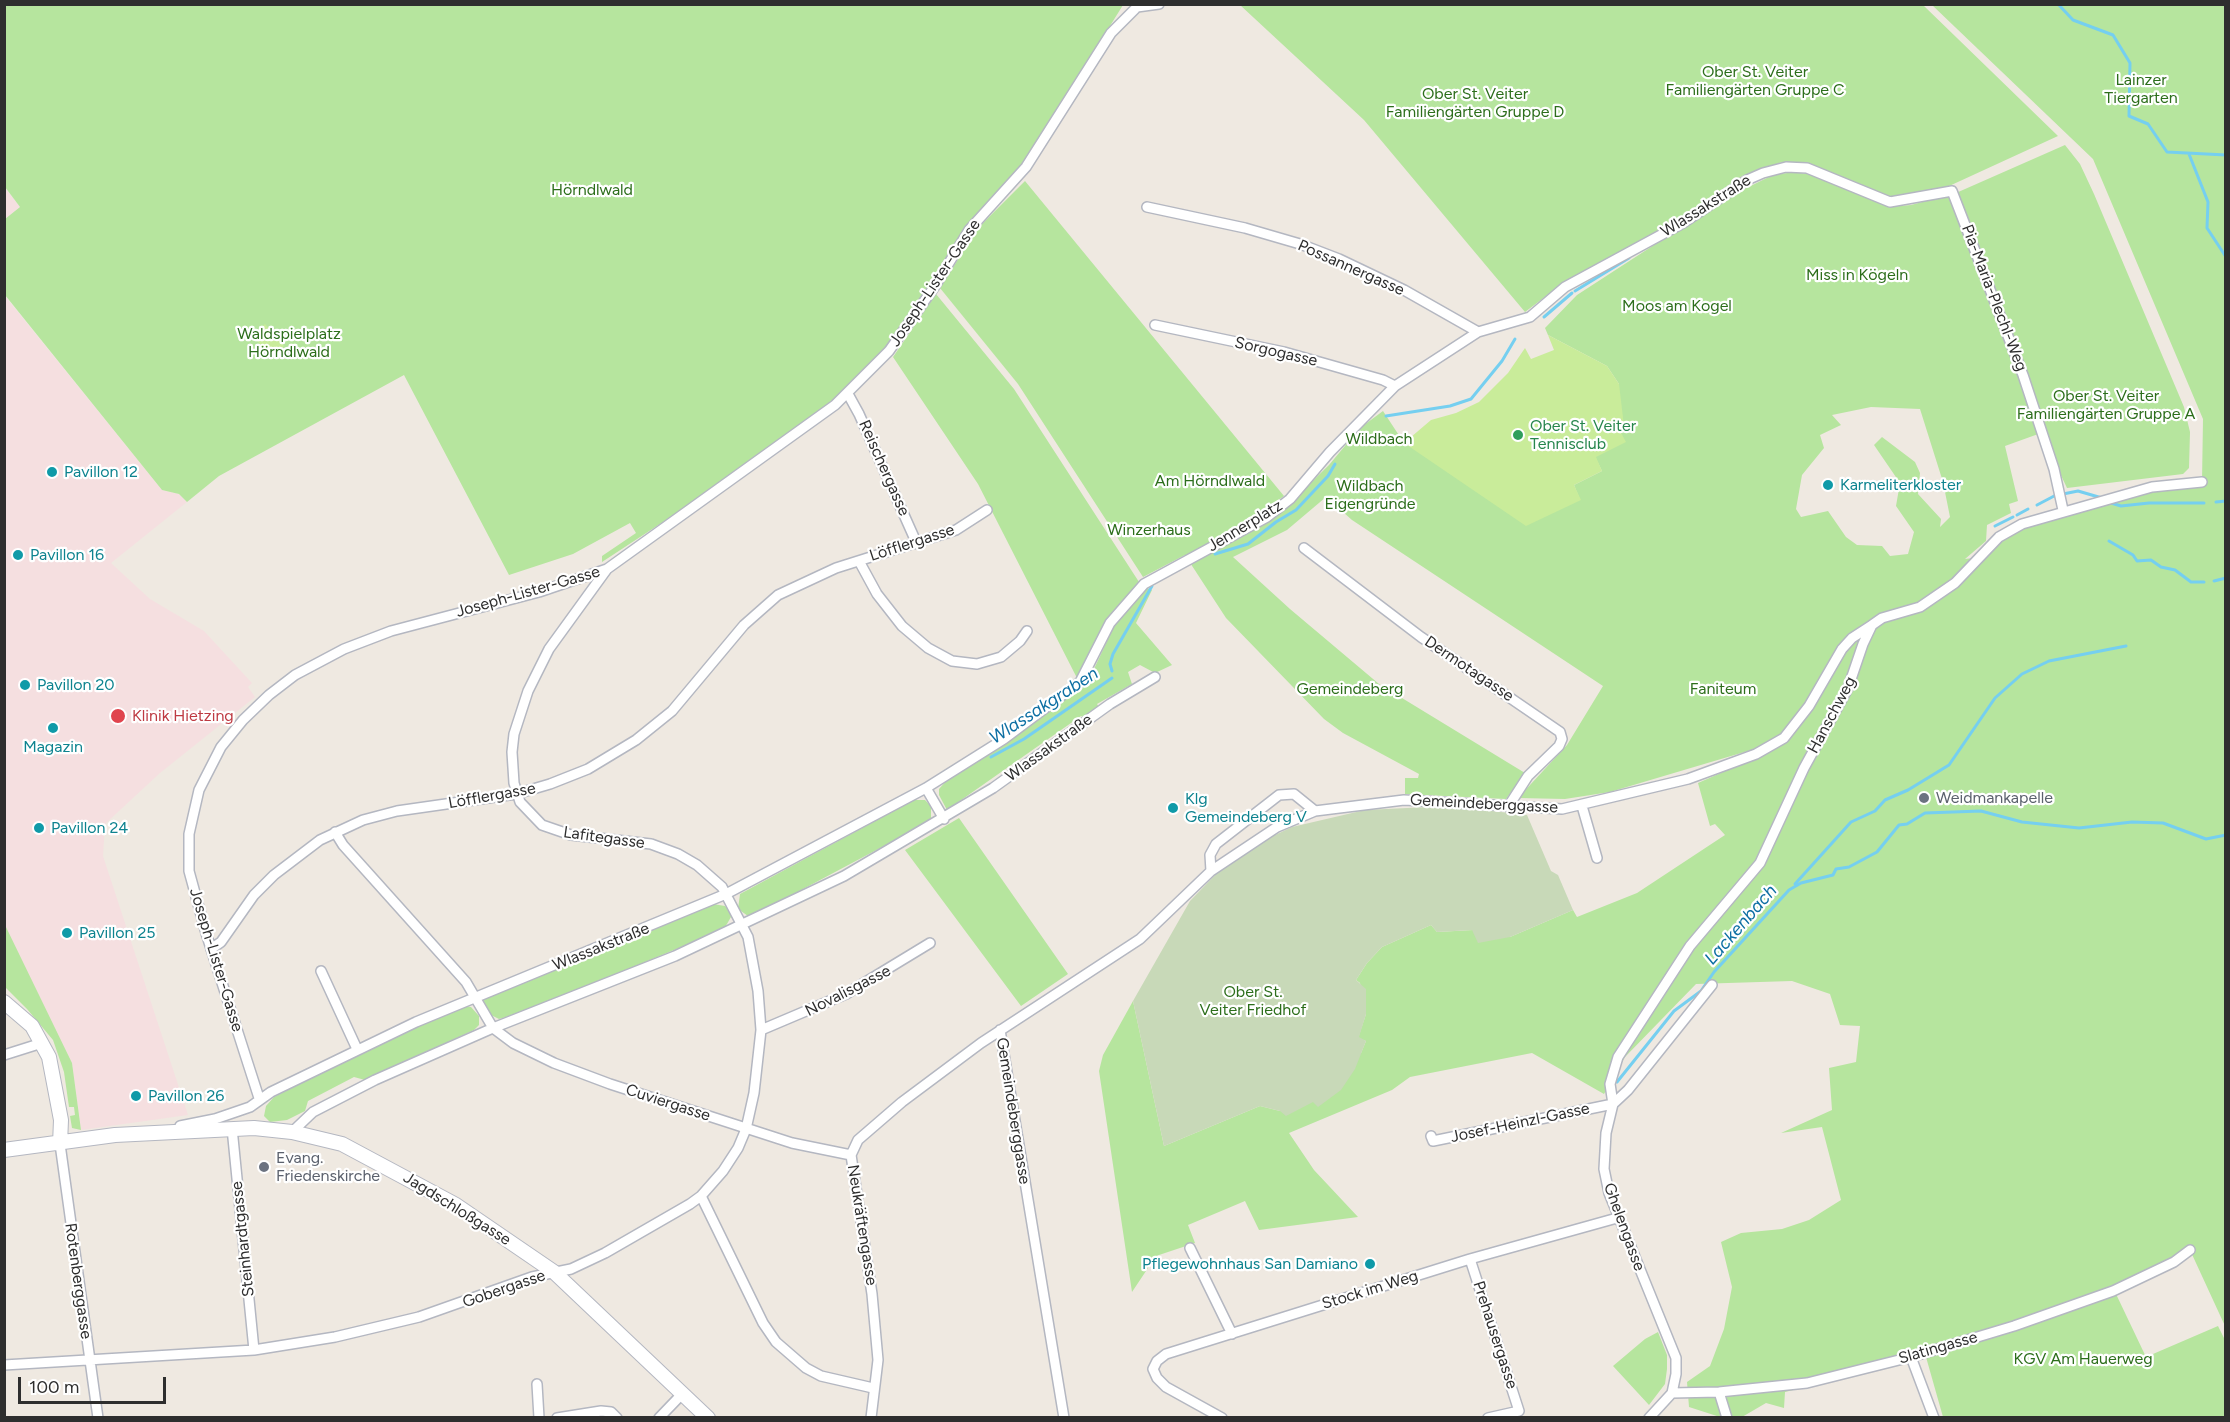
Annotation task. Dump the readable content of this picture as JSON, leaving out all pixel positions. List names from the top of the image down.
{
  "streets": {
    "street": [
      "Wlassakstraße",
      "Possannergasse",
      "Joseph-Lister-Gasse",
      "Pia-Maria-Plechl-Weg",
      "Sorgogasse",
      "Reischergasse",
      "Jennerplatz",
      "Löfflergasse",
      "Dermotagasse",
      "Hanschweg",
      "Gemeindeberggasse",
      "Lafitegasse",
      "Novalisgasse",
      "Cuviergasse",
      "Josef-Heinzl-Gasse",
      "Jagdschloßgasse",
      "Neukräftengasse",
      "Ghelengasse",
      "Steinhardtgasse",
      "Rotenberggasse",
      "Gobergasse",
      "Stock im Weg",
      "Prehausergasse",
      "Slatingasse"
    ]
  },
  "crossings": [
    ["Wlassakstraße", "Possannergasse"],
    ["Wlassakstraße", "Joseph-Lister-Gasse"],
    ["Wlassakstraße", "Pia-Maria-Plechl-Weg"],
    ["Wlassakstraße", "Jennerplatz"],
    ["Wlassakstraße", "Lafitegasse"],
    ["Wlassakstraße", "Cuviergasse"],
    ["Wlassakstraße", "Jagdschloßgasse"],
    ["Wlassakstraße", "Gobergasse"],
    ["Possannergasse", "Jennerplatz"],
    ["Joseph-Lister-Gasse", "Reischergasse"],
    ["Joseph-Lister-Gasse", "Löfflergasse"],
    ["Sorgogasse", "Jennerplatz"],
    ["Reischergasse", "Löfflergasse"],
    ["Löfflergasse", "Lafitegasse"],
    ["Dermotagasse", "Gemeindeberggasse"],
    ["Hanschweg", "Gemeindeberggasse"],
    ["Hanschweg", "Josef-Heinzl-Gasse"],
    ["Hanschweg", "Ghelengasse"],
    ["Gemeindeberggasse", "Neukräftengasse"],
    ["Novalisgasse", "Gobergasse"],
    ["Cuviergasse", "Neukräftengasse"],
    ["Cuviergasse", "Gobergasse"],
    ["Josef-Heinzl-Gasse", "Ghelengasse"],
    ["Jagdschloßgasse", "Steinhardtgasse"],
    ["Jagdschloßgasse", "Rotenberggasse"],
    ["Jagdschloßgasse", "Gobergasse"],
    ["Ghelengasse", "Stock im Weg"],
    ["Ghelengasse", "Slatingasse"],
    ["Steinhardtgasse", "Gobergasse"],
    ["Rotenberggasse", "Gobergasse"],
    ["Stock im Weg", "Prehausergasse"]
  ],
  "water": ["Wlassakgraben", "Lackenbach"],
  "parks": [
    "Ober St. Veiter Familiengärten Gruppe C",
    "Lainzer Tiergarten",
    "Ober St. Veiter Familiengärten Gruppe D",
    "Hörndlwald",
    "Miss in Kögeln",
    "Moos am Kogel",
    "Waldspielplatz Hörndlwald",
    "Ober St. Veiter Familiengärten Gruppe A",
    "Wildbach",
    "Am Hörndlwald",
    "Wildbach Eigengründe",
    "Winzerhaus",
    "Gemeindeberg",
    "Faniteum",
    "Ober St. Veiter Friedhof",
    "KGV Am Hauerweg"
  ],
  "places": [
    "Ober St. Veiter Tennisclub",
    "Pavillon 12",
    "Karmeliterkloster",
    "Pavillon 16",
    "Pavillon 20",
    "Klinik Hietzing",
    "Magazin",
    "Weidmankapelle",
    "Klg Gemeindeberg V",
    "Pavillon 24",
    "Pavillon 25",
    "Pavillon 26",
    "Evang. Friedenskirche",
    "Pflegewohnhaus San Damiano"
  ],
  "scale_bar": "100 m"
}
